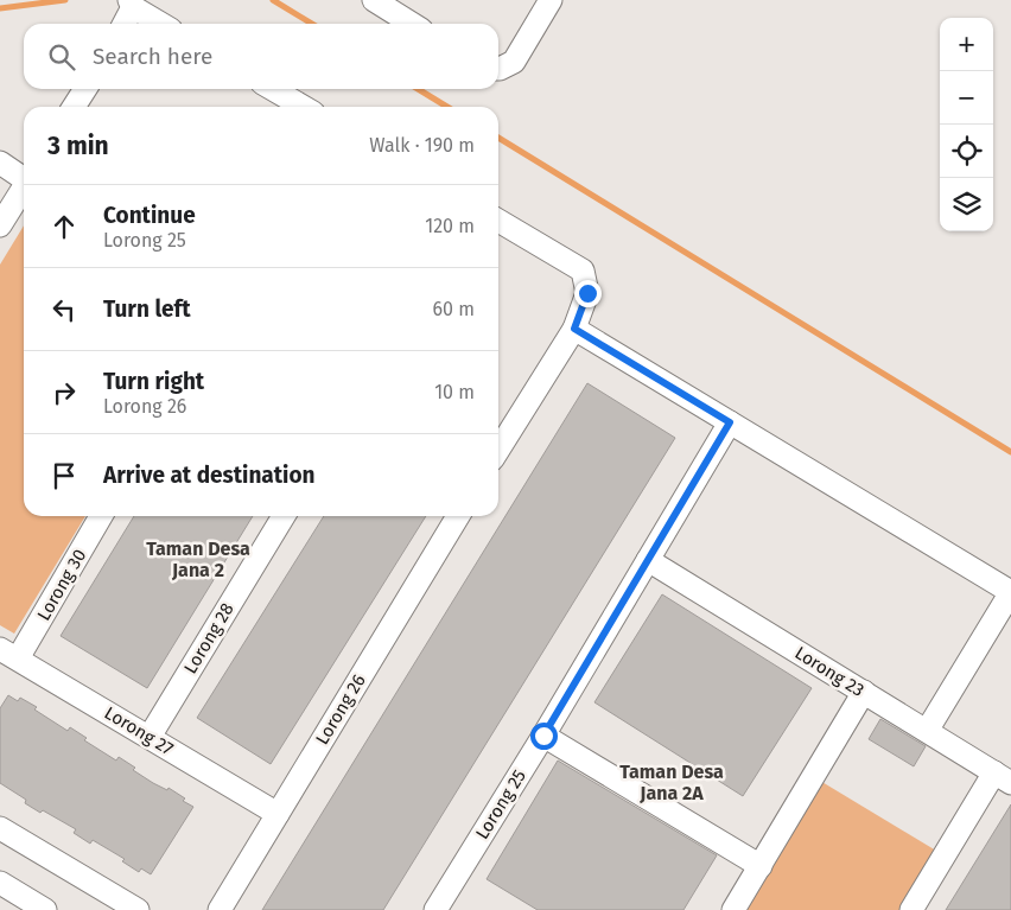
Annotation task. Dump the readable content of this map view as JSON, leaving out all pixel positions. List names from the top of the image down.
{
  "streets": {
    "street": [
      "Lorong 30",
      "Lorong 28",
      "Lorong 23",
      "Lorong 26",
      "Lorong 27",
      "Lorong 25"
    ]
  },
  "crossings": [
    ["Lorong 30", "Lorong 27"],
    ["Lorong 28", "Lorong 27"],
    ["Lorong 23", "Lorong 25"],
    ["Lorong 26", "Lorong 27"]
  ],
  "districts": ["Taman Desa Jana 2", "Taman Desa Jana 2A"],
  "page": {
    "map_buttons": ["+", "−"],
    "search": "Search here",
    "heading": ["3 min", "Walk · 190 m"],
    "list": [
      ["Continue", "Lorong 25", "120 m"],
      ["Turn left", "60 m"],
      ["Turn right", "Lorong 26", "10 m"],
      "Arrive at destination"
    ]
  }
}
